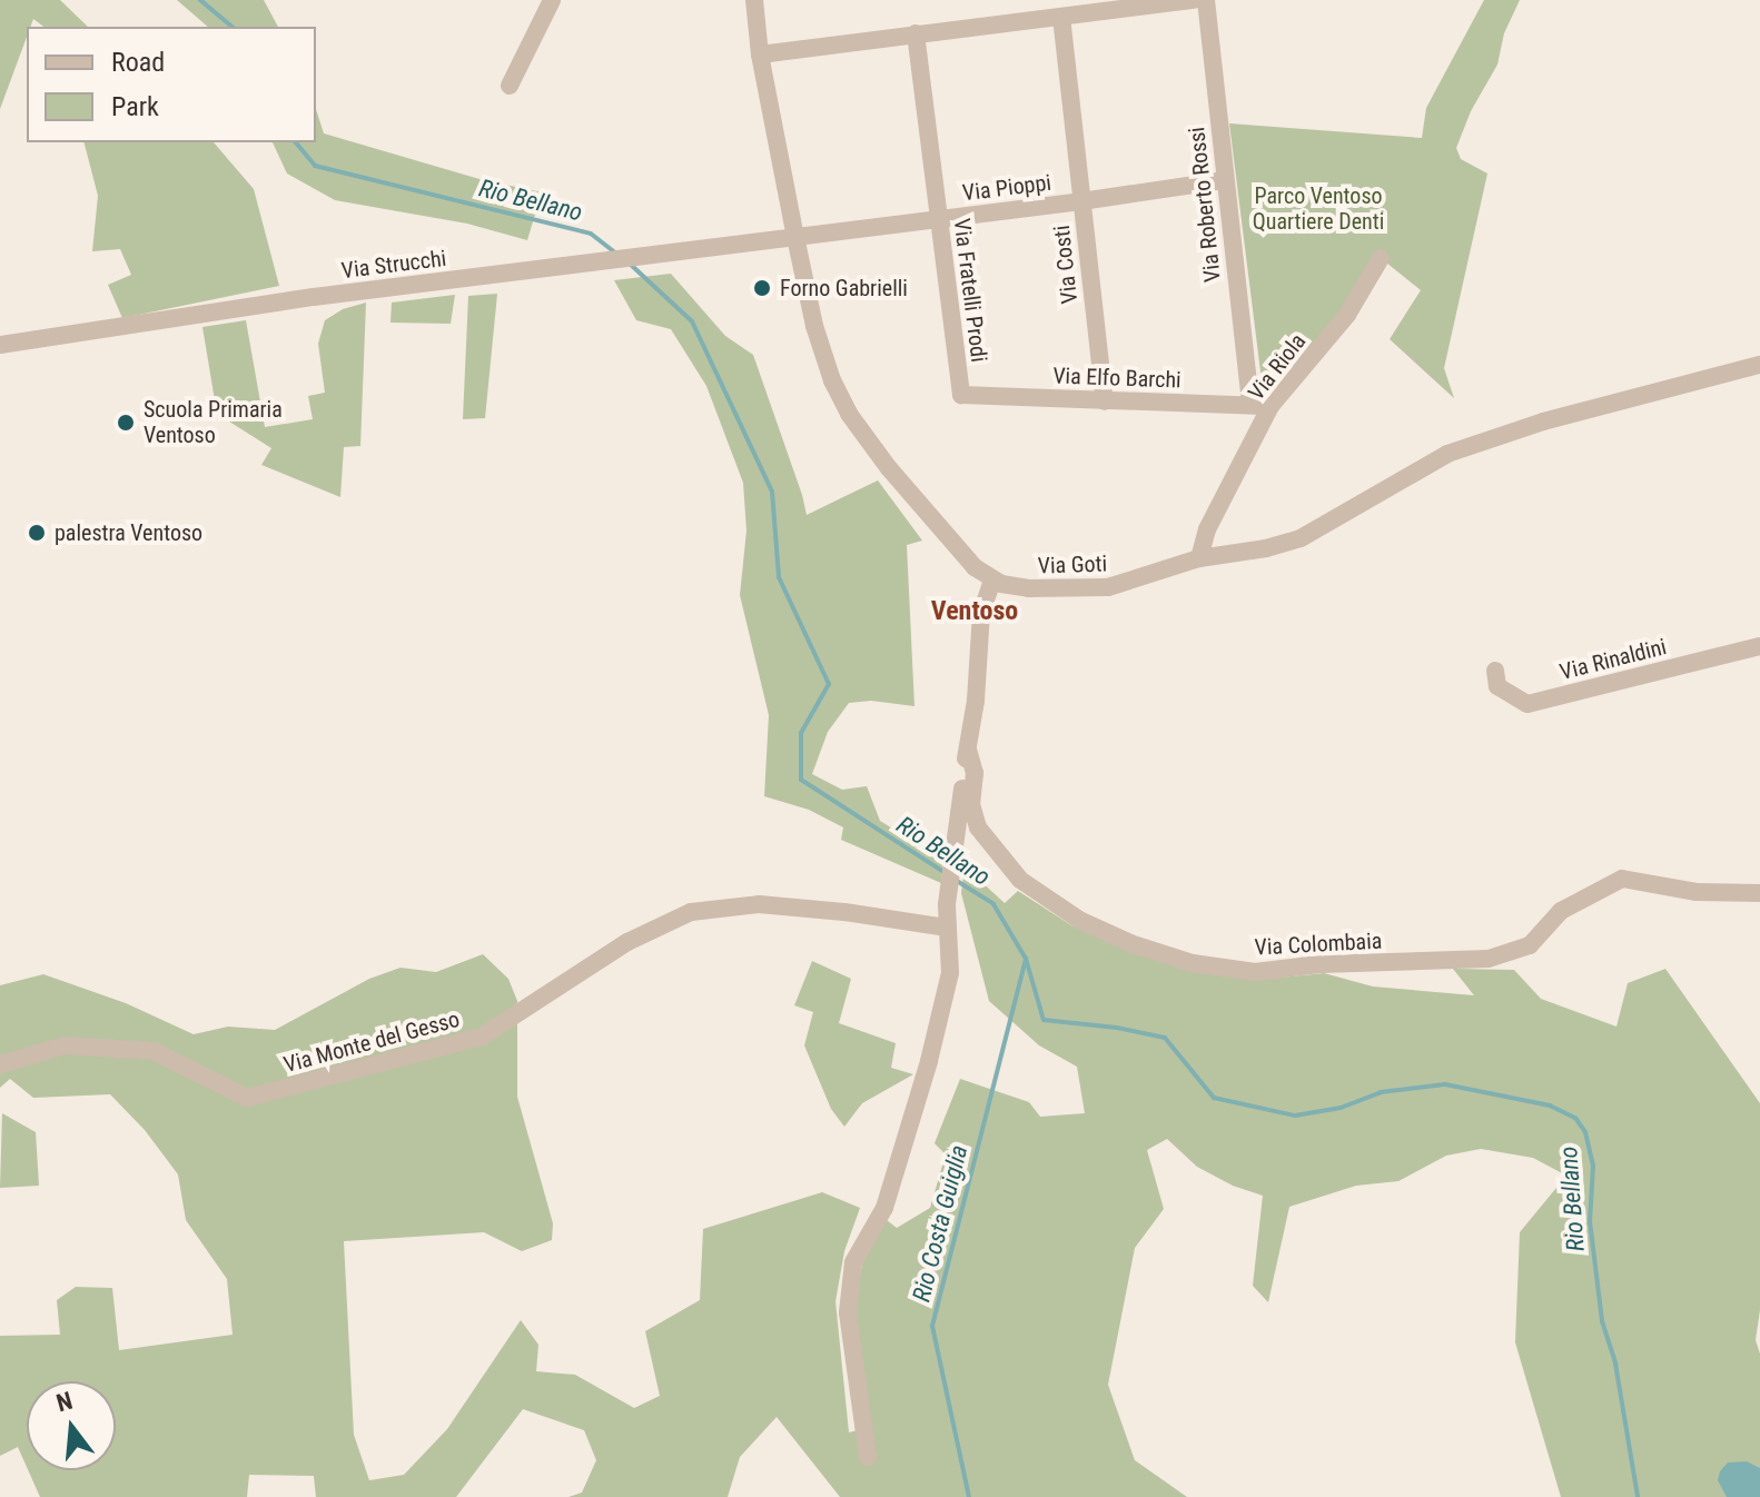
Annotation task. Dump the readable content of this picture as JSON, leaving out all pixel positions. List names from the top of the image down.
{
  "streets": {
    "street": [
      "Via Pioppi",
      "Via Roberto Rossi",
      "Via Strucchi",
      "Via Costi",
      "Via Fratelli Prodi",
      "Via Riola",
      "Via Elfo Barchi",
      "Via Goti",
      "Via Rinaldini",
      "Via Colombaia",
      "Via Monte del Gesso"
    ]
  },
  "crossings": [
    ["Via Pioppi", "Via Roberto Rossi"],
    ["Via Pioppi", "Via Strucchi"],
    ["Via Pioppi", "Via Costi"],
    ["Via Pioppi", "Via Fratelli Prodi"],
    ["Via Roberto Rossi", "Via Elfo Barchi"],
    ["Via Costi", "Via Elfo Barchi"],
    ["Via Fratelli Prodi", "Via Elfo Barchi"],
    ["Via Riola", "Via Elfo Barchi"],
    ["Via Riola", "Via Goti"],
    ["Via Goti", "Via Colombaia"],
    ["Via Colombaia", "Via Monte del Gesso"]
  ],
  "districts": ["Ventoso"],
  "water": ["Rio Bellano", "Rio Costa Guiglia"],
  "parks": ["Parco Ventoso Quartiere Denti"],
  "places": ["Forno Gabrielli", "Scuola Primaria Ventoso", "palestra Ventoso"],
  "legend": ["Road", "Park"],
  "north": "top"
}
